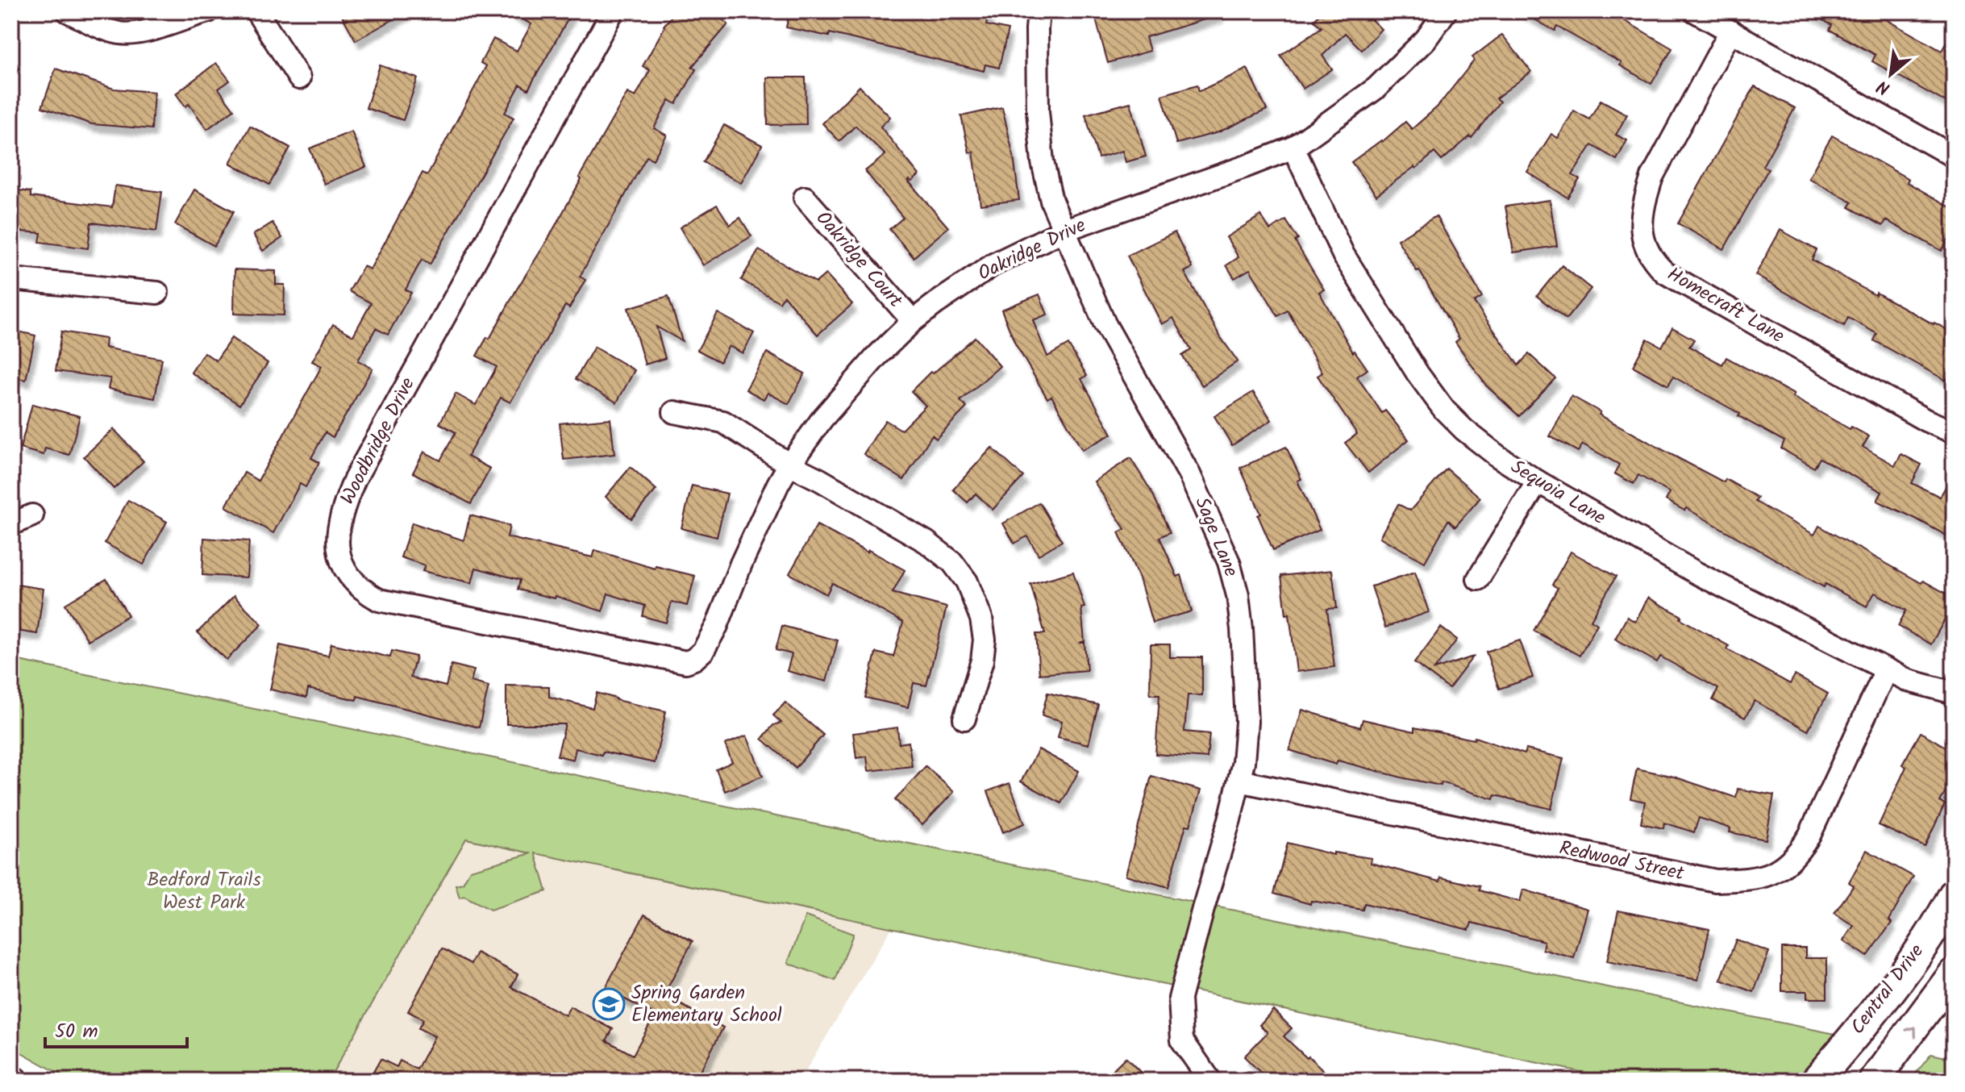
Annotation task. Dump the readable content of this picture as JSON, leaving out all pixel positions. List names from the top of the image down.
{
  "streets": {
    "main road": ["Central Drive"],
    "street": [
      "Oakridge Drive",
      "Oakridge Court",
      "Homecraft Lane",
      "Woodbridge Drive",
      "Sequoia Lane",
      "Sage Lane",
      "Redwood Street"
    ]
  },
  "crossings": [
    ["Oakridge Drive", "Oakridge Court"],
    ["Oakridge Drive", "Woodbridge Drive"],
    ["Oakridge Drive", "Sequoia Lane"],
    ["Oakridge Drive", "Sage Lane"],
    ["Sequoia Lane", "Redwood Street"],
    ["Sage Lane", "Redwood Street"]
  ],
  "parks": ["Bedford Trails West Park"],
  "places": {
    "school or university": ["Spring Garden Elementary School"]
  },
  "scale_bar": "50 m",
  "north": "bottom left"
}
